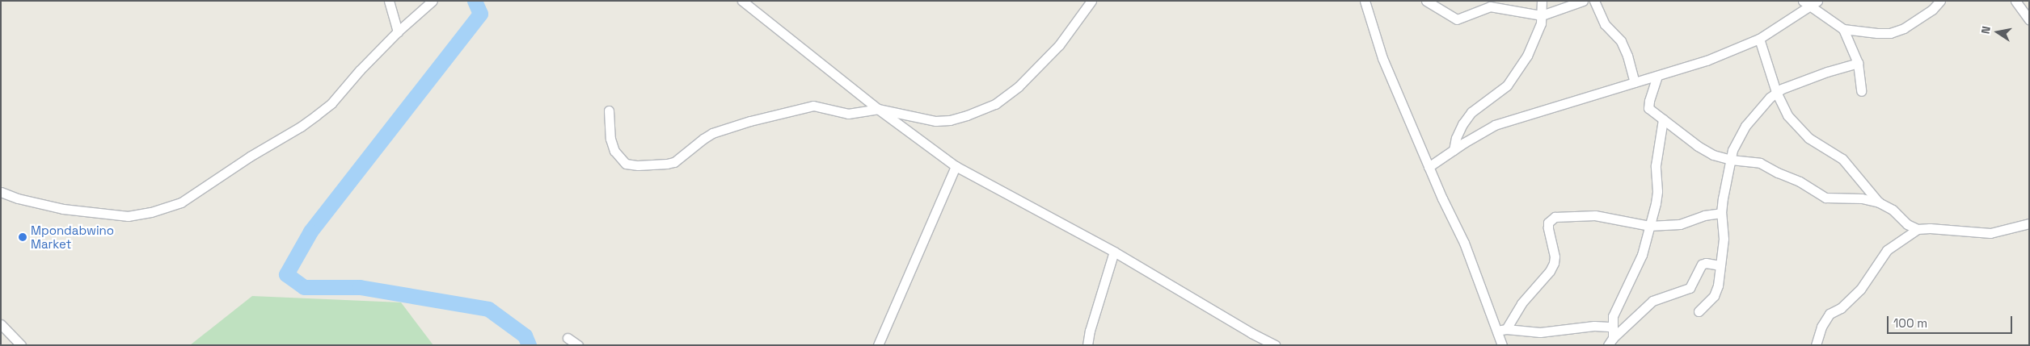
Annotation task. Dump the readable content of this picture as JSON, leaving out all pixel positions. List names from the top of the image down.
{
  "places": ["Mpondabwino Market"],
  "scale_bar": "100 m",
  "north": "left"
}
